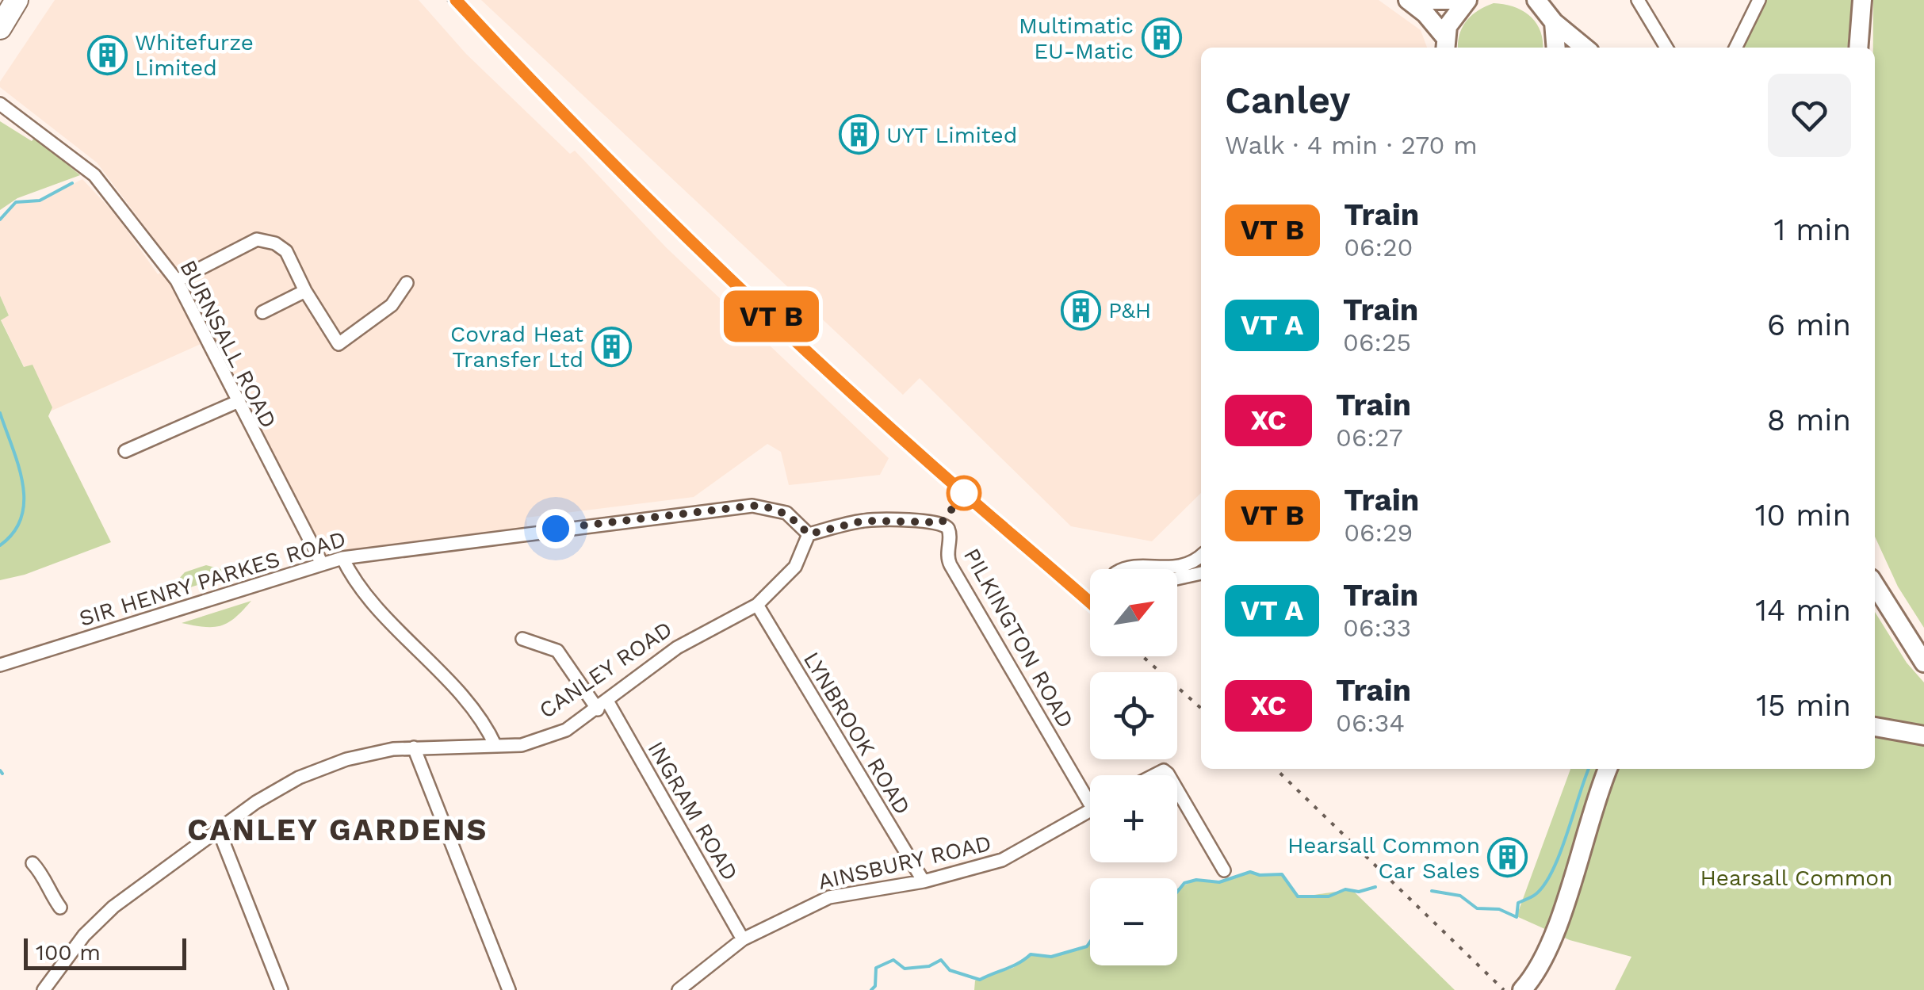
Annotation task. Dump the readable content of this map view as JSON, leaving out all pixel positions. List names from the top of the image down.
{
  "streets": {
    "street": [
      "BURNSALL ROAD",
      "SIR HENRY PARKES ROAD",
      "PILKINGTON ROAD",
      "CANLEY ROAD",
      "LYNBROOK ROAD",
      "INGRAM ROAD",
      "AINSBURY ROAD"
    ]
  },
  "crossings": [
    ["BURNSALL ROAD", "SIR HENRY PARKES ROAD"],
    ["SIR HENRY PARKES ROAD", "PILKINGTON ROAD"],
    ["SIR HENRY PARKES ROAD", "CANLEY ROAD"],
    ["PILKINGTON ROAD", "CANLEY ROAD"],
    ["CANLEY ROAD", "LYNBROOK ROAD"],
    ["CANLEY ROAD", "INGRAM ROAD"],
    ["LYNBROOK ROAD", "AINSBURY ROAD"],
    ["INGRAM ROAD", "AINSBURY ROAD"]
  ],
  "districts": ["CANLEY GARDENS"],
  "parks": ["Hearsall Common"],
  "places": {
    "building": [
      "Multimatic EU-Matic",
      "Whitefurze Limited",
      "UYT Limited",
      "P&H",
      "Covrad Heat Transfer Ltd",
      "Hearsall Common Car Sales"
    ]
  },
  "scale_bar": "100 m",
  "north": "top right",
  "page": {
    "on_map": "VT B",
    "heading": ["Canley", "Walk · 4 min · 270 m"],
    "list": [
      {
        "mark": "VT B",
        "name": "Train",
        "note": "06:20",
        "value": "1 min"
      },
      {
        "mark": "VT A",
        "name": "Train",
        "note": "06:25",
        "value": "6 min"
      },
      {
        "mark": "XC",
        "name": "Train",
        "note": "06:27",
        "value": "8 min"
      },
      {
        "mark": "VT B",
        "name": "Train",
        "note": "06:29",
        "value": "10 min"
      },
      {
        "mark": "VT A",
        "name": "Train",
        "note": "06:33",
        "value": "14 min"
      },
      {
        "mark": "XC",
        "name": "Train",
        "note": "06:34",
        "value": "15 min"
      }
    ],
    "map_buttons": ["+", "−"],
    "scale": "100 m"
  }
}
